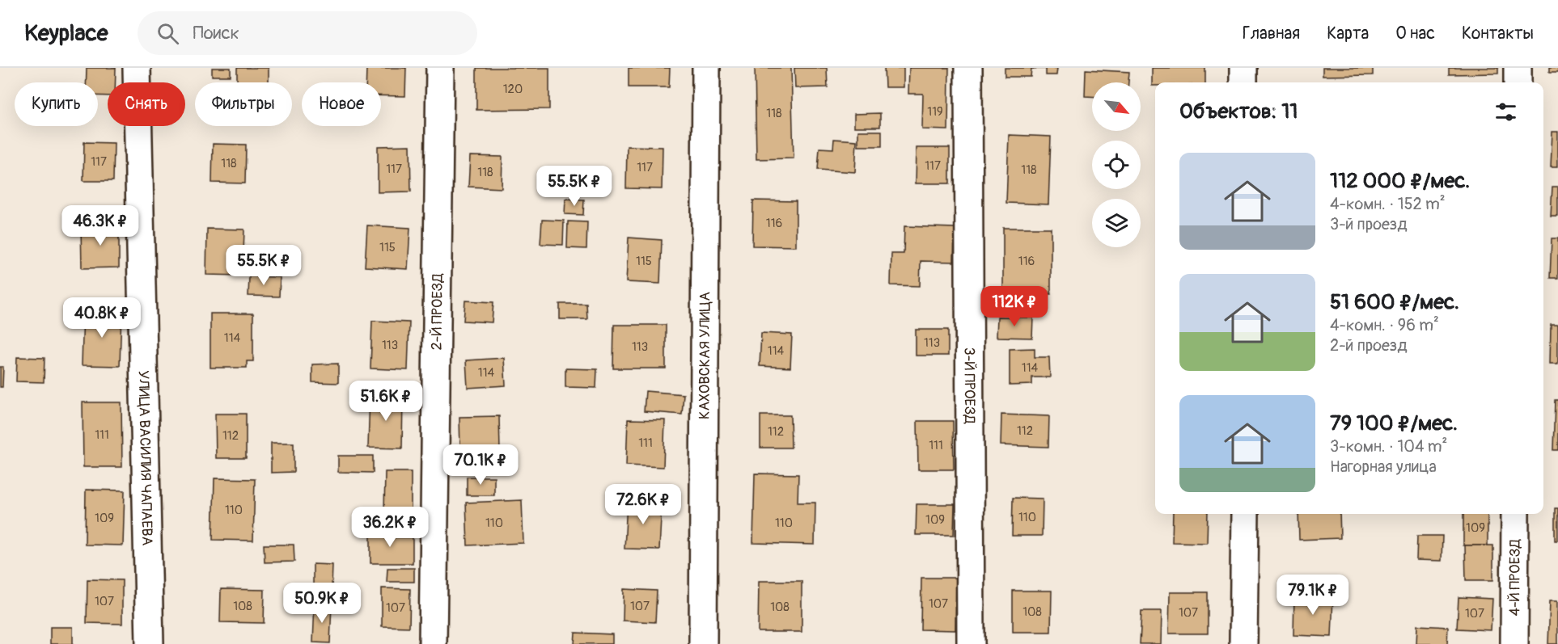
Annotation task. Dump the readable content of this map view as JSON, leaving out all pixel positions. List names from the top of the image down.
{
  "streets": {
    "street": [
      "2-Й ПРОЕЗД",
      "КАХОВСКАЯ УЛИЦА",
      "3-Й ПРОЕЗД",
      "УЛИЦА ВАСИЛИЯ ЧАПАЕВА",
      "4-Й ПРОЕЗД"
    ]
  },
  "house_numbers": [
    "120",
    "119",
    "118",
    "117",
    "118",
    "117",
    "117",
    "117",
    "118",
    "118",
    "116",
    "115",
    "115",
    "116",
    "114",
    "113",
    "113",
    "113",
    "114",
    "114",
    "114",
    "112",
    "112",
    "111",
    "112",
    "111",
    "111",
    "110",
    "110",
    "109",
    "109",
    "110",
    "110",
    "109",
    "107",
    "107",
    "108",
    "107",
    "108",
    "107",
    "108",
    "107",
    "107"
  ],
  "north": "bottom right",
  "page": {
    "header": "Keyplace",
    "search": "Поиск",
    "nav": [
      "Главная",
      "Карта",
      "О нас",
      "Контакты"
    ],
    "chip": [
      "Купить",
      "Снять",
      "Фильтры",
      "Новое"
    ],
    "heading": "Объектов: 11",
    "list": [
      {
        "name": "112 000 ₽/мес.",
        "note": "4-комн. · 152 m² · 3-й проезд"
      },
      {
        "name": "51 600 ₽/мес.",
        "note": "4-комн. · 96 m² · 2-й проезд"
      },
      {
        "name": "79 100 ₽/мес.",
        "note": "3-комн. · 104 m² · Нагорная улица"
      }
    ],
    "price": [
      "55.5K ₽",
      "46.3K ₽",
      "55.5K ₽",
      "112K ₽",
      "40.8K ₽",
      "51.6K ₽",
      "70.1K ₽",
      "72.6K ₽",
      "36.2K ₽",
      "79.1K ₽",
      "50.9K ₽"
    ]
  }
}
